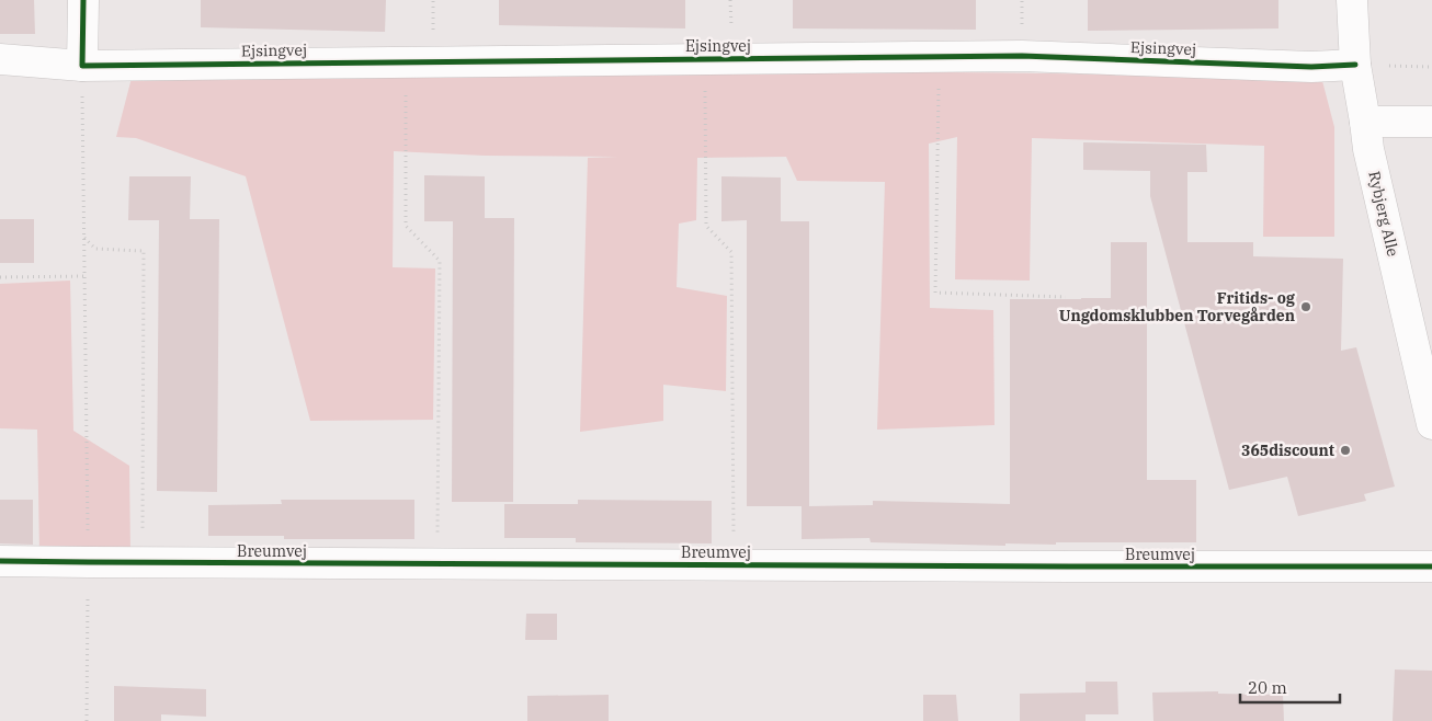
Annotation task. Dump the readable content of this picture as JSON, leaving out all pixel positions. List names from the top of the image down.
{
  "streets": {
    "street": ["Ejsingvej", "Rybjerg Alle", "Breumvej"]
  },
  "crossings": [
    ["Ejsingvej", "Rybjerg Alle"]
  ],
  "places": ["Fritids- og Ungdomsklubben Torvegården", "365discount"],
  "scale_bar": "20 m"
}
